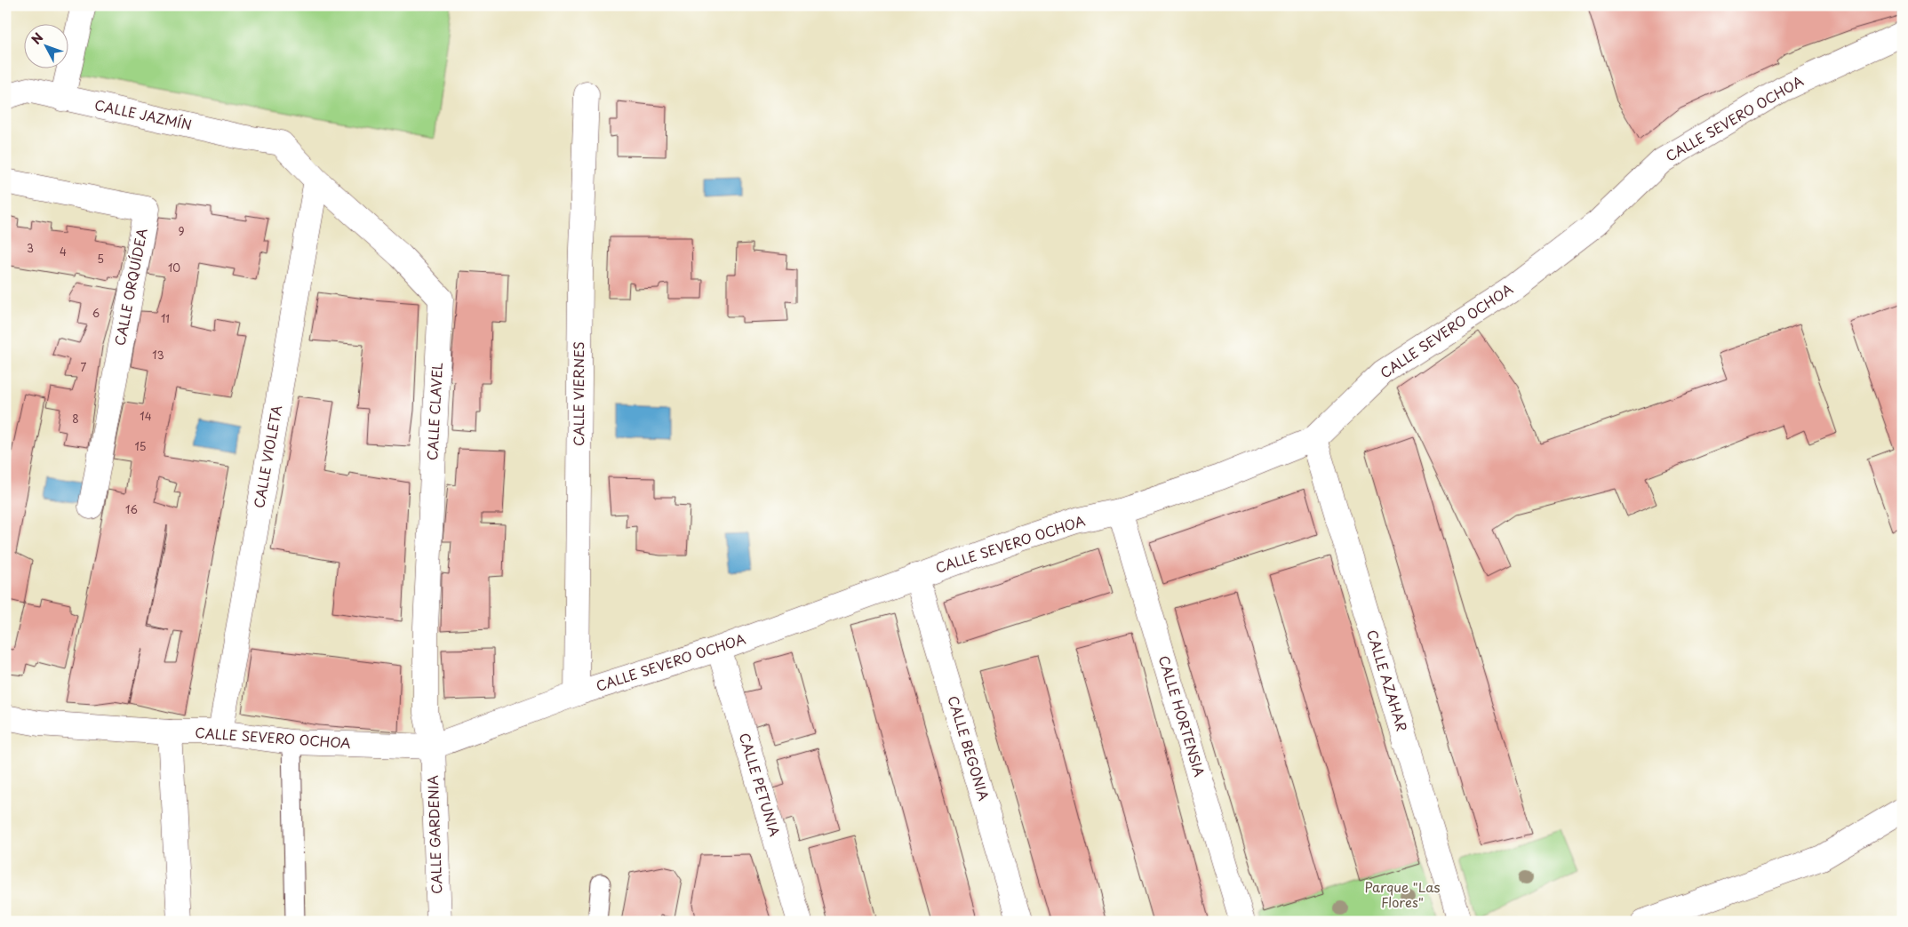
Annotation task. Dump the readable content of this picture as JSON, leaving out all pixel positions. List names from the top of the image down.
{
  "streets": {
    "street": [
      "CALLE JAZMÍN",
      "CALLE SEVERO OCHOA",
      "CALLE ORQUÍDEA",
      "CALLE VIERNES",
      "CALLE CLAVEL",
      "CALLE VIOLETA",
      "CALLE AZAHAR",
      "CALLE HORTENSIA",
      "CALLE BEGONIA",
      "CALLE PETUNIA",
      "CALLE GARDENIA"
    ]
  },
  "crossings": [
    ["CALLE JAZMÍN", "CALLE CLAVEL"],
    ["CALLE SEVERO OCHOA", "CALLE VIERNES"],
    ["CALLE SEVERO OCHOA", "CALLE CLAVEL"],
    ["CALLE SEVERO OCHOA", "CALLE VIOLETA"],
    ["CALLE SEVERO OCHOA", "CALLE AZAHAR"],
    ["CALLE SEVERO OCHOA", "CALLE HORTENSIA"],
    ["CALLE SEVERO OCHOA", "CALLE BEGONIA"],
    ["CALLE SEVERO OCHOA", "CALLE PETUNIA"],
    ["CALLE SEVERO OCHOA", "CALLE GARDENIA"],
    ["CALLE CLAVEL", "CALLE VIOLETA"],
    ["CALLE CLAVEL", "CALLE GARDENIA"]
  ],
  "parks": ["Parque \"Las Flores\""],
  "house_numbers": [
    "9",
    "3",
    "4",
    "5",
    "10",
    "6",
    "11",
    "13",
    "7",
    "14",
    "8",
    "15",
    "16"
  ],
  "north": "top left"
}
